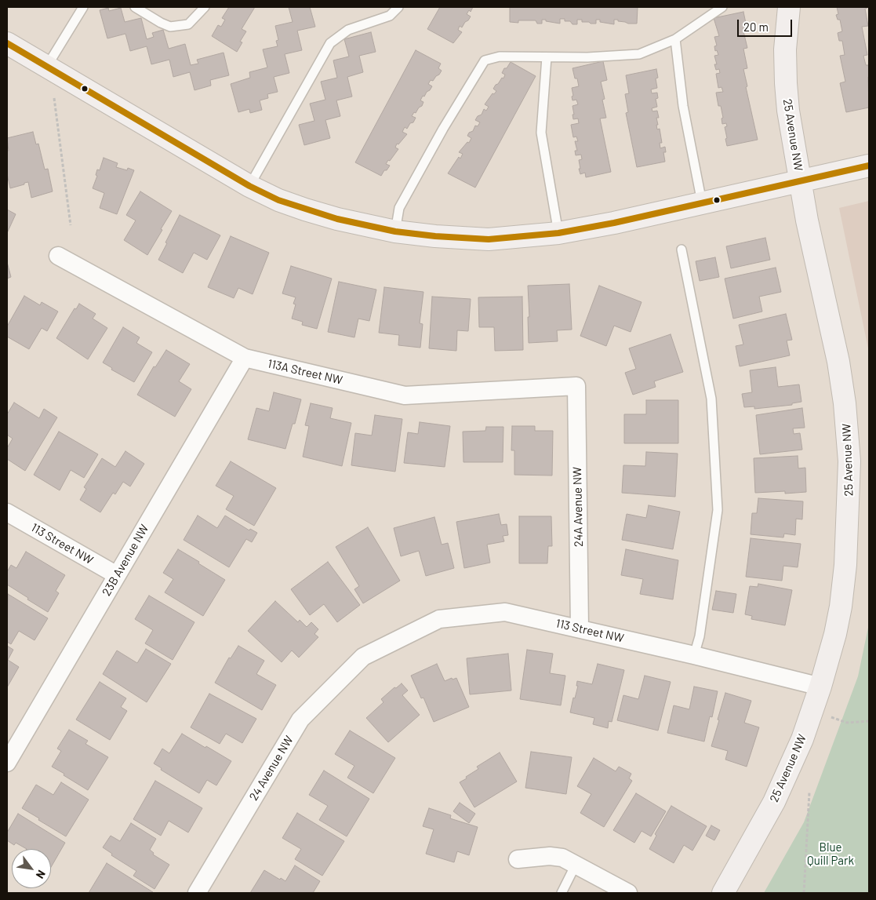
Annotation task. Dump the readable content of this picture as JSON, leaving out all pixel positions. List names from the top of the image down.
{
  "streets": {
    "street": [
      "25 Avenue NW",
      "113A Street NW",
      "24A Avenue NW",
      "113 Street NW",
      "23B Avenue NW",
      "24 Avenue NW"
    ]
  },
  "crossings": [
    ["25 Avenue NW", "113 Street NW"],
    ["113A Street NW", "24A Avenue NW"],
    ["113A Street NW", "23B Avenue NW"],
    ["24A Avenue NW", "113 Street NW"],
    ["113 Street NW", "23B Avenue NW"],
    ["113 Street NW", "24 Avenue NW"]
  ],
  "parks": ["Blue Quill Park"],
  "scale_bar": "20 m",
  "north": "bottom right"
}
